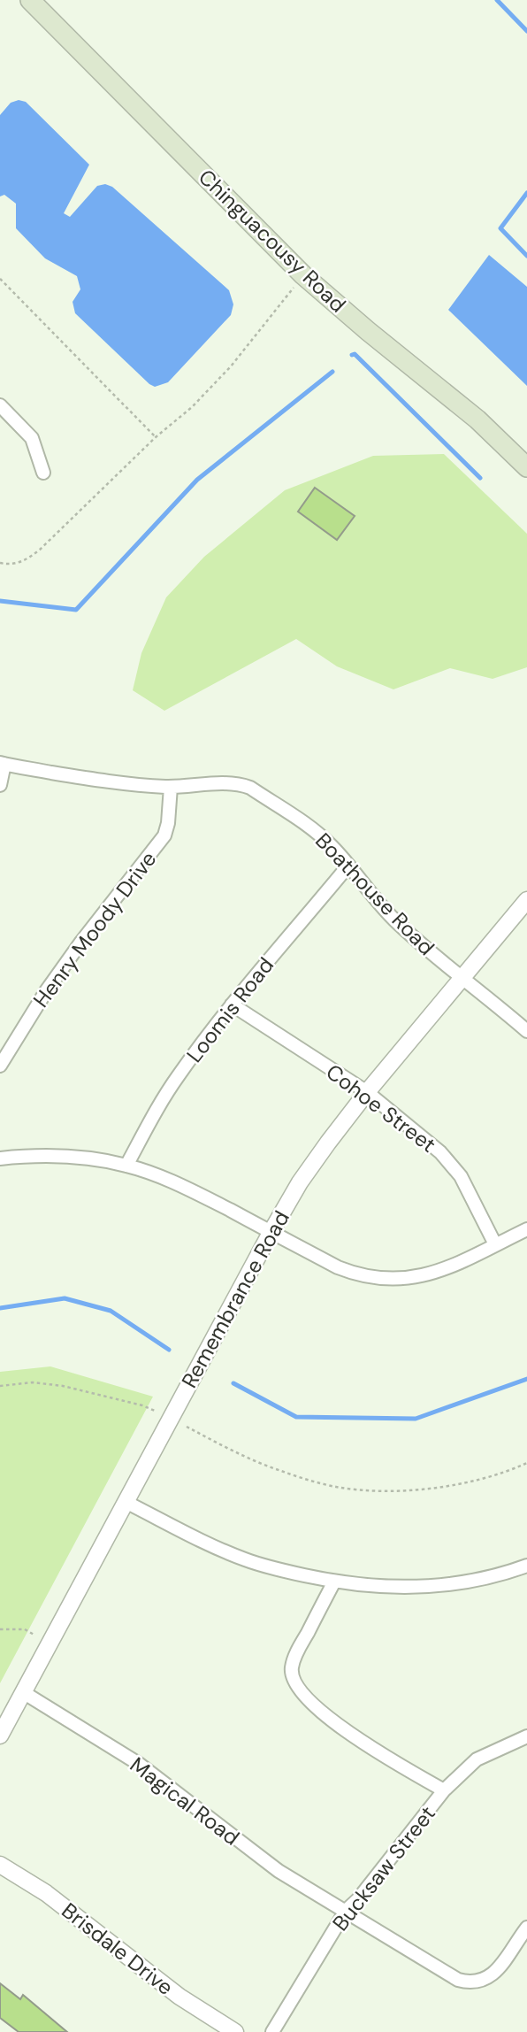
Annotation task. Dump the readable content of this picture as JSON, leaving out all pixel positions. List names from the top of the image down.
{
  "streets": {
    "main road": ["Chinguacousy Road"],
    "street": [
      "Boathouse Road",
      "Henry Moody Drive",
      "Loomis Road",
      "Cohoe Street",
      "Remembrance Road",
      "Magical Road",
      "Bucksaw Street",
      "Brisdale Drive"
    ]
  },
  "crossings": [
    ["Boathouse Road", "Henry Moody Drive"],
    ["Boathouse Road", "Loomis Road"],
    ["Boathouse Road", "Remembrance Road"],
    ["Loomis Road", "Cohoe Street"],
    ["Cohoe Street", "Remembrance Road"],
    ["Remembrance Road", "Magical Road"],
    ["Magical Road", "Bucksaw Street"]
  ]
}
